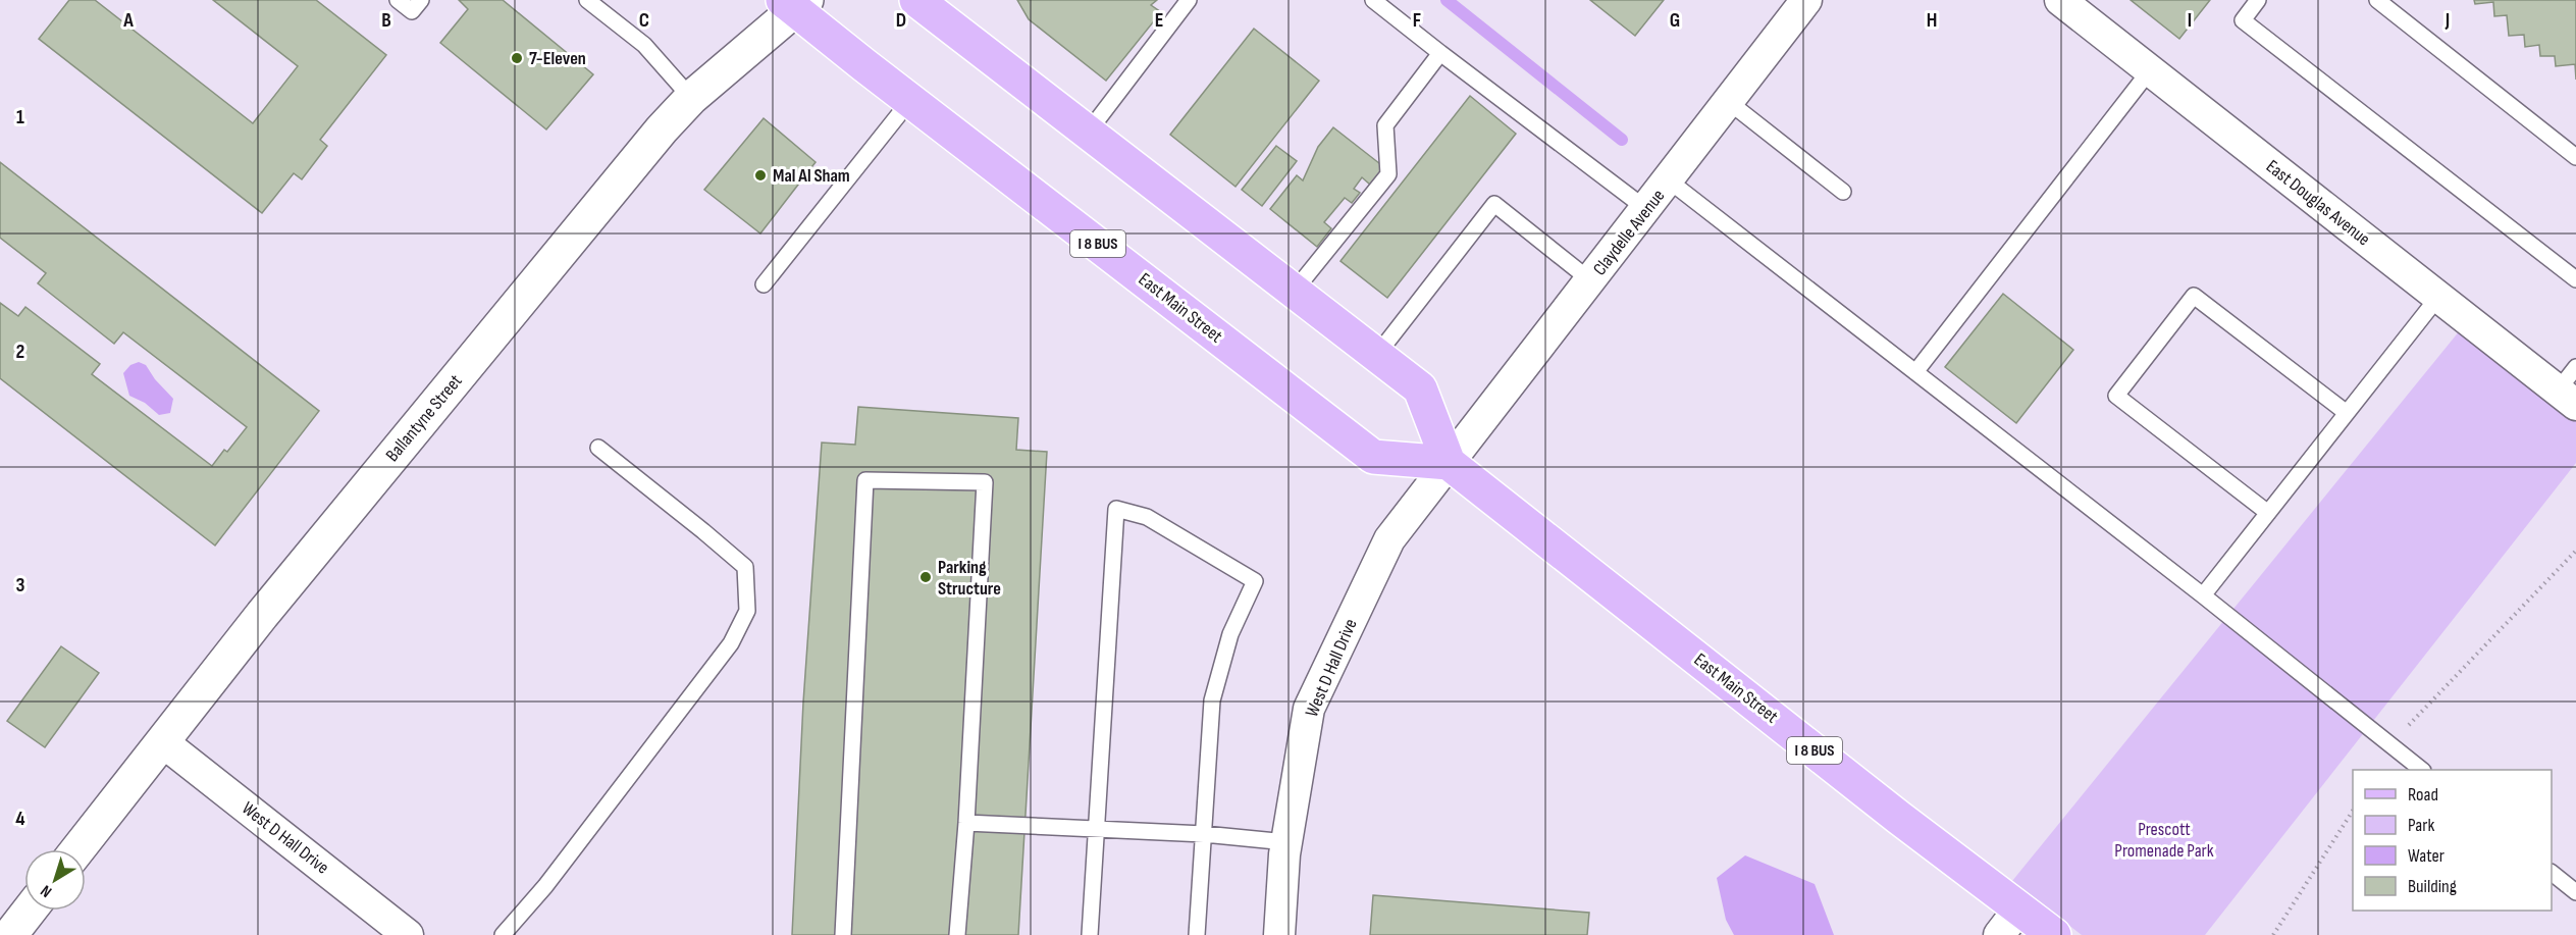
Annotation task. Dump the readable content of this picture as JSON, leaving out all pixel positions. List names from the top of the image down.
{
  "streets": {
    "main road": ["I 8 BUS", "East Main Street", "Ballantyne Street"],
    "street": ["East Douglas Avenue", "Claydelle Avenue", "West D Hall Drive"]
  },
  "crossings": [
    ["Claydelle Avenue", "East Main Street"],
    ["Claydelle Avenue", "West D Hall Drive"],
    ["East Main Street", "Ballantyne Street"],
    ["East Main Street", "West D Hall Drive"],
    ["Ballantyne Street", "West D Hall Drive"]
  ],
  "parks": ["Prescott Promenade Park"],
  "places": ["7-Eleven", "Mal Al Sham", "Parking Structure"],
  "legend": [
    "Road",
    "Park",
    "Water",
    "Building"
  ],
  "north": "bottom left",
  "grid": {
    "columns": [
      "A",
      "B",
      "C",
      "D",
      "E",
      "F",
      "G",
      "H",
      "I",
      "J"
    ],
    "rows": [
      "1",
      "2",
      "3",
      "4"
    ]
  }
}
